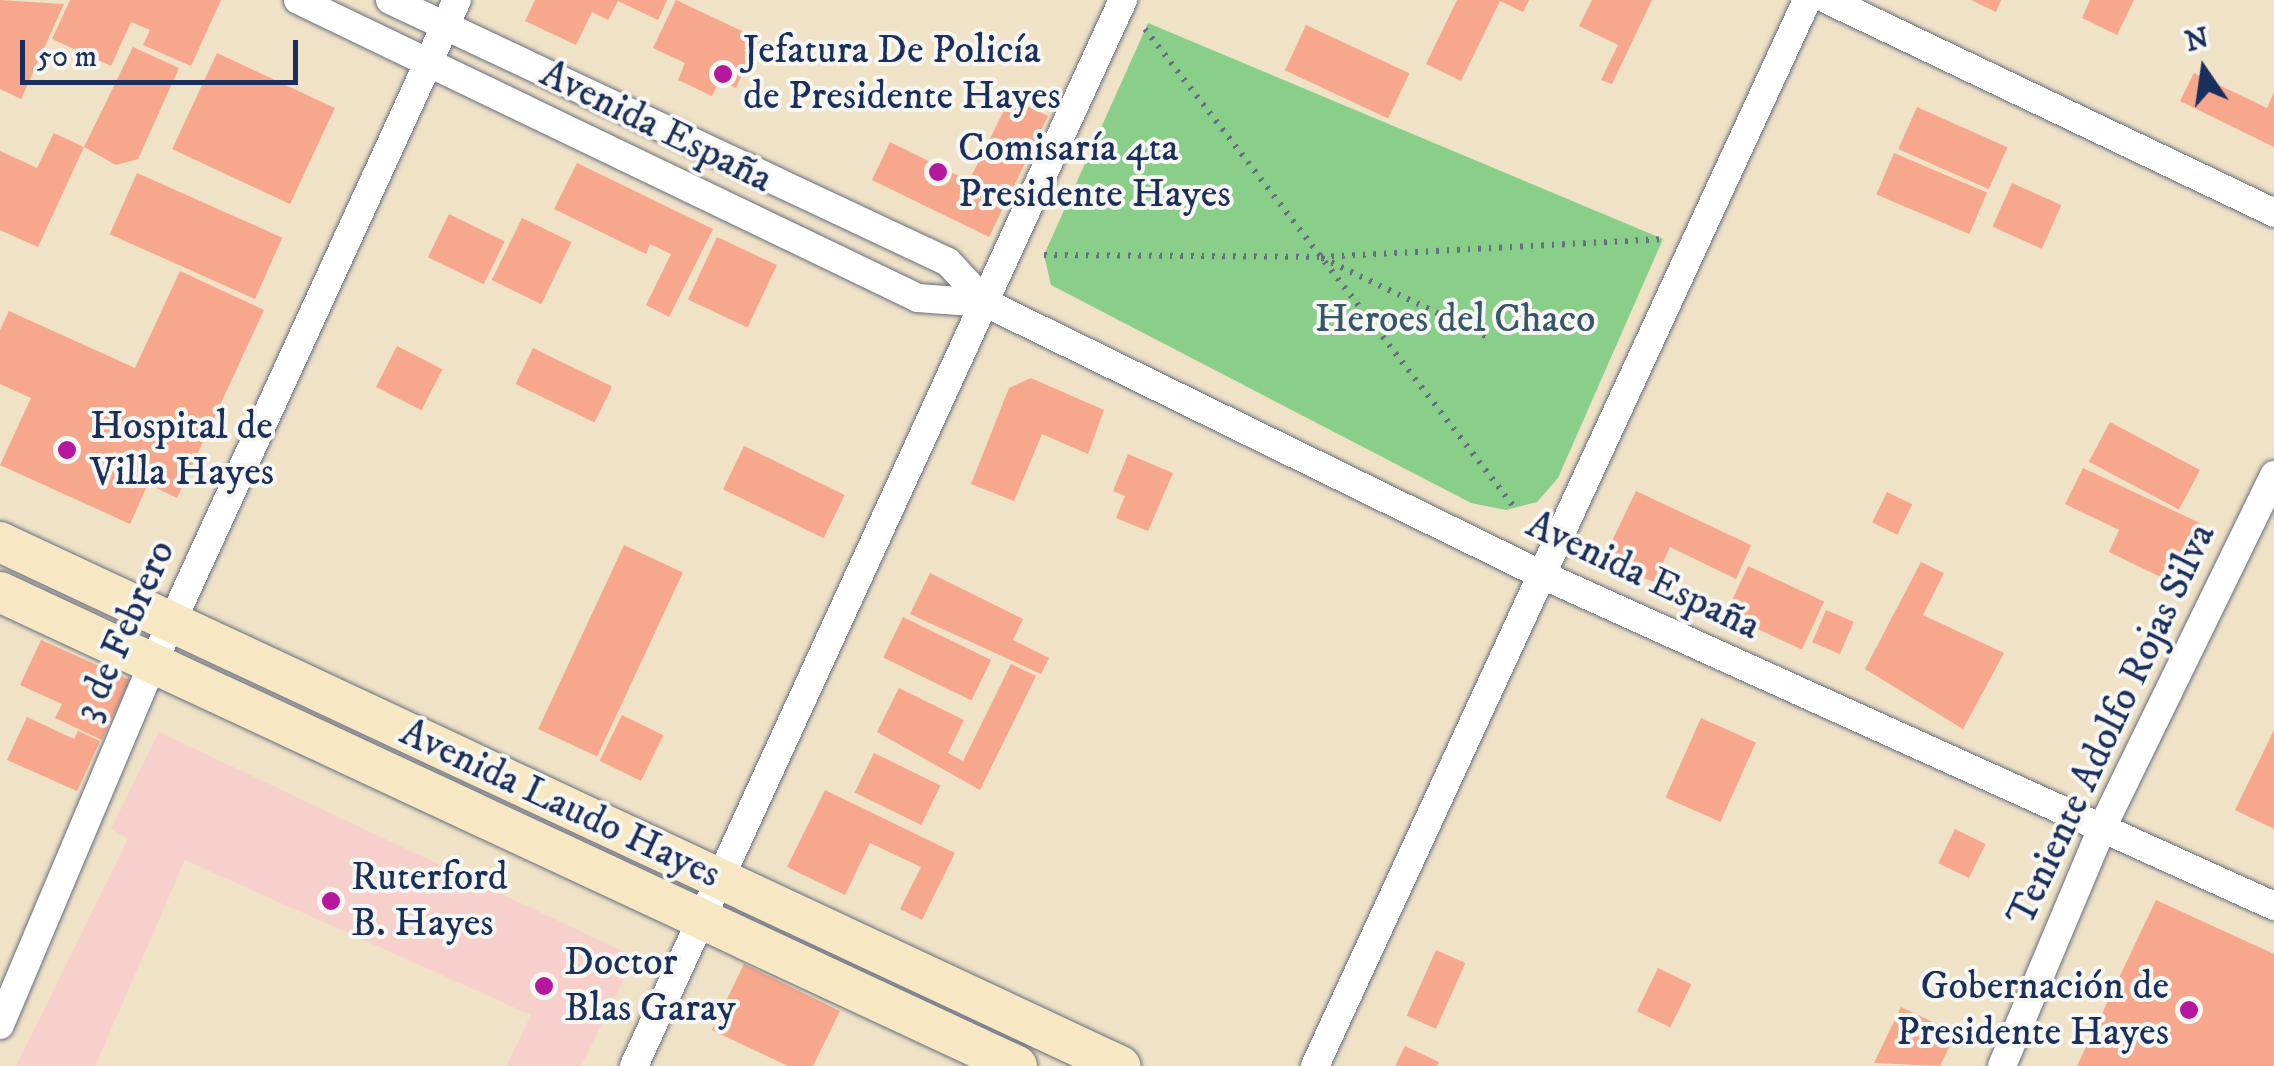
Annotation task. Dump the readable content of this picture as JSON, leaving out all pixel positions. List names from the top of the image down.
{
  "streets": {
    "street": [
      "Avenida España",
      "3 de Febrero",
      "Teniente Adolfo Rojas Silva",
      "Avenida Laudo Hayes"
    ]
  },
  "crossings": [
    ["Avenida España", "3 de Febrero"],
    ["Avenida España", "Teniente Adolfo Rojas Silva"],
    ["3 de Febrero", "Avenida Laudo Hayes"]
  ],
  "parks": ["Heroes del Chaco"],
  "places": [
    "Jefatura De Policía de Presidente Hayes",
    "Comisaría 4ta Presidente Hayes",
    "Hospital de Villa Hayes",
    "Ruterford B. Hayes",
    "Doctor Blas Garay",
    "Gobernación de Presidente Hayes"
  ],
  "scale_bar": "50 m",
  "north": "top"
}
